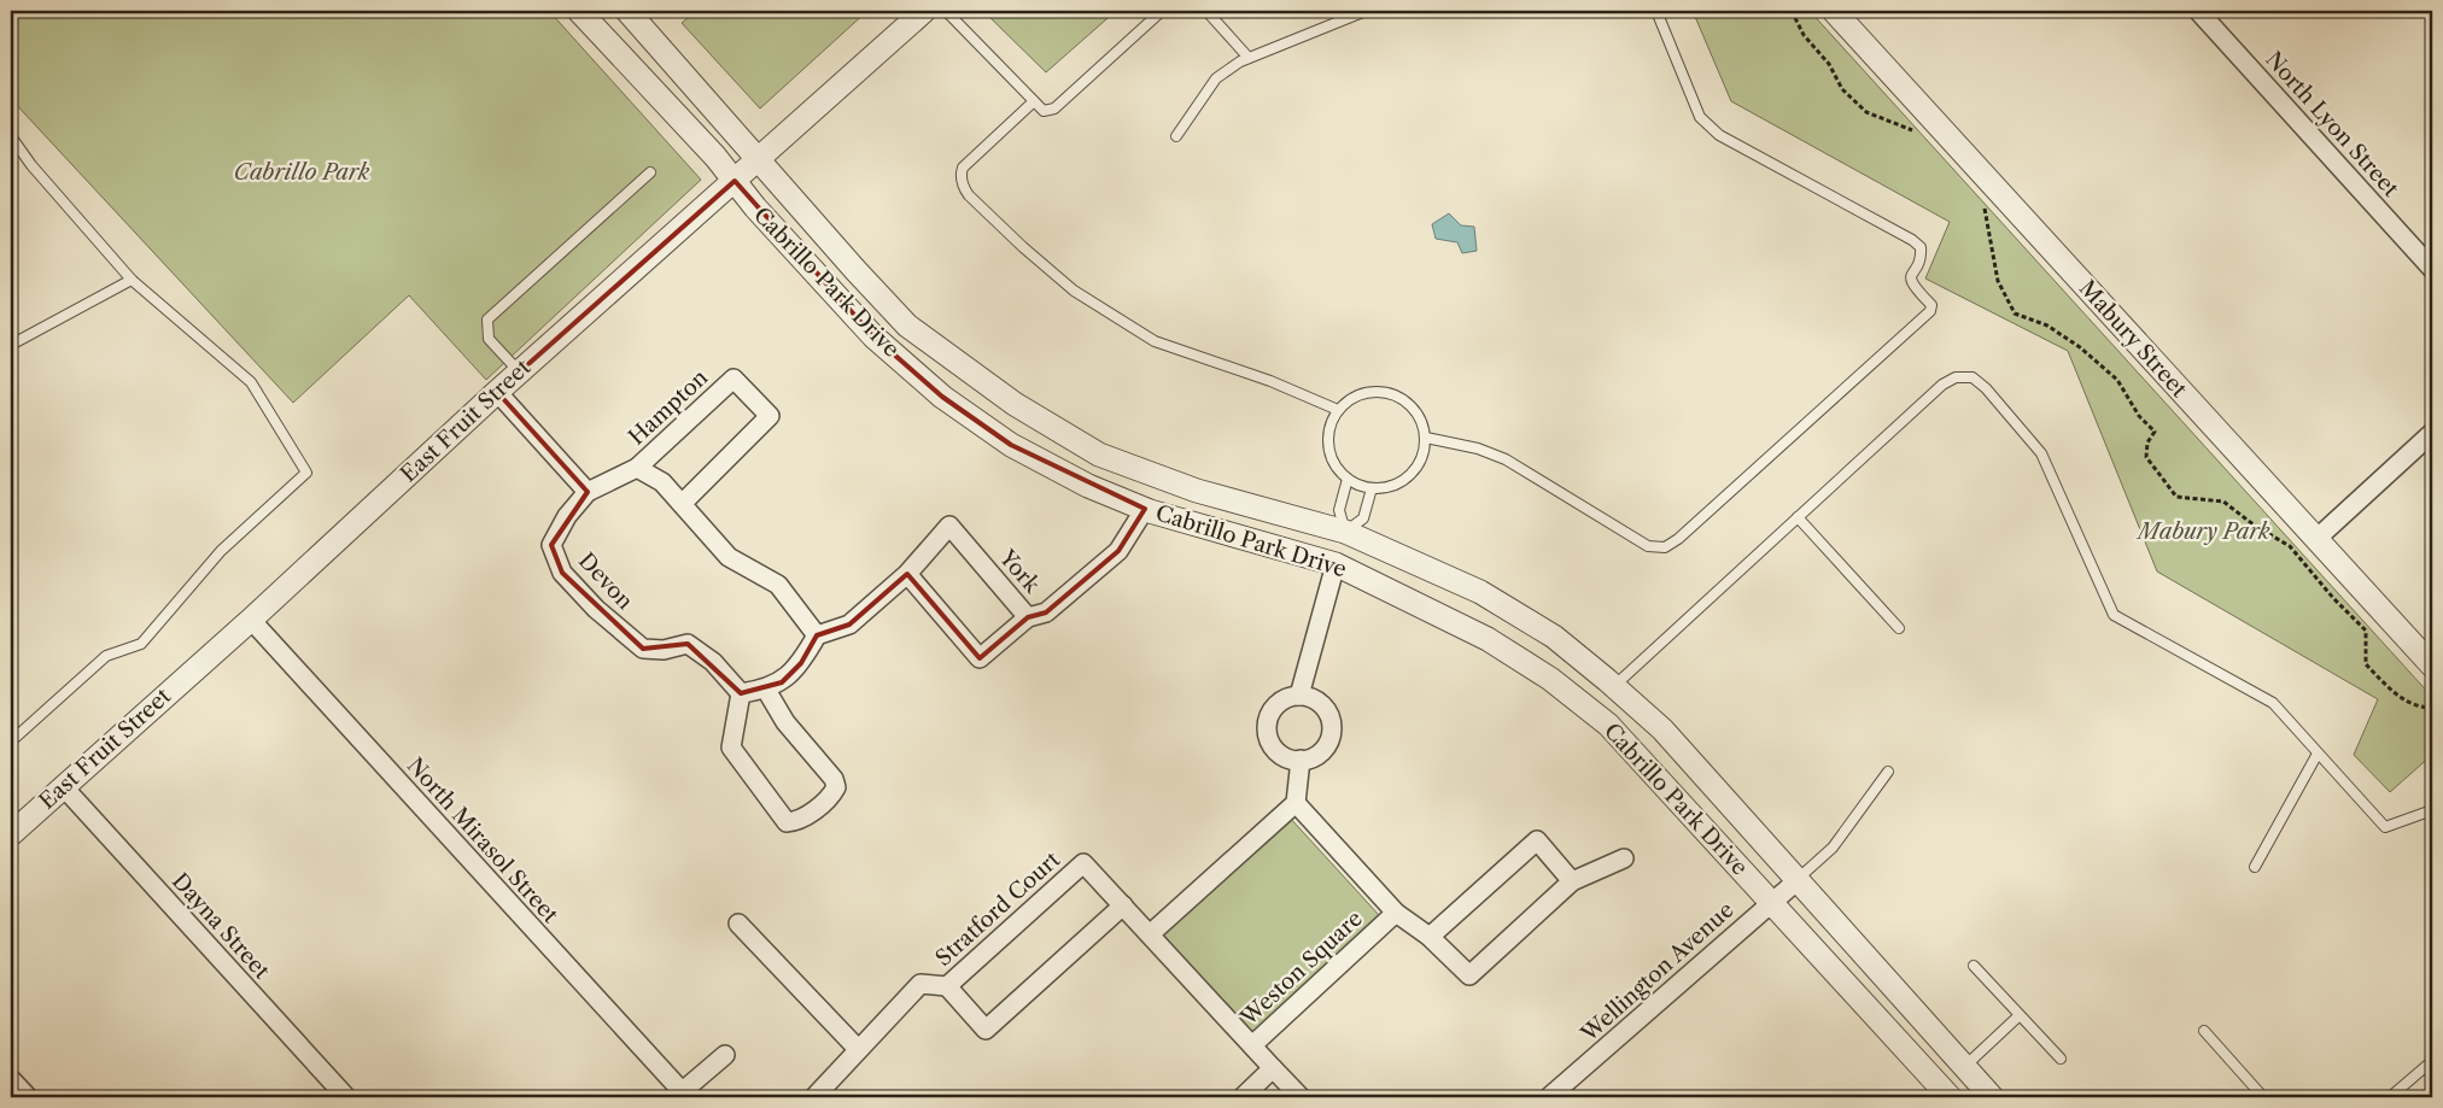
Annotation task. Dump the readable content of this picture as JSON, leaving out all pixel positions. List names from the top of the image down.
{
  "streets": {
    "street": [
      "North Lyon Street",
      "Cabrillo Park Drive",
      "Mabury Street",
      "Hampton",
      "East Fruit Street",
      "York",
      "Devon",
      "North Mirasol Street",
      "Stratford Court",
      "Dayna Street",
      "Weston Square",
      "Wellington Avenue"
    ]
  },
  "crossings": [
    ["Cabrillo Park Drive", "East Fruit Street"],
    ["Cabrillo Park Drive", "Wellington Avenue"],
    ["East Fruit Street", "North Mirasol Street"],
    ["East Fruit Street", "Dayna Street"],
    ["Stratford Court", "Weston Square"]
  ],
  "parks": ["Cabrillo Park", "Mabury Park"]
}
